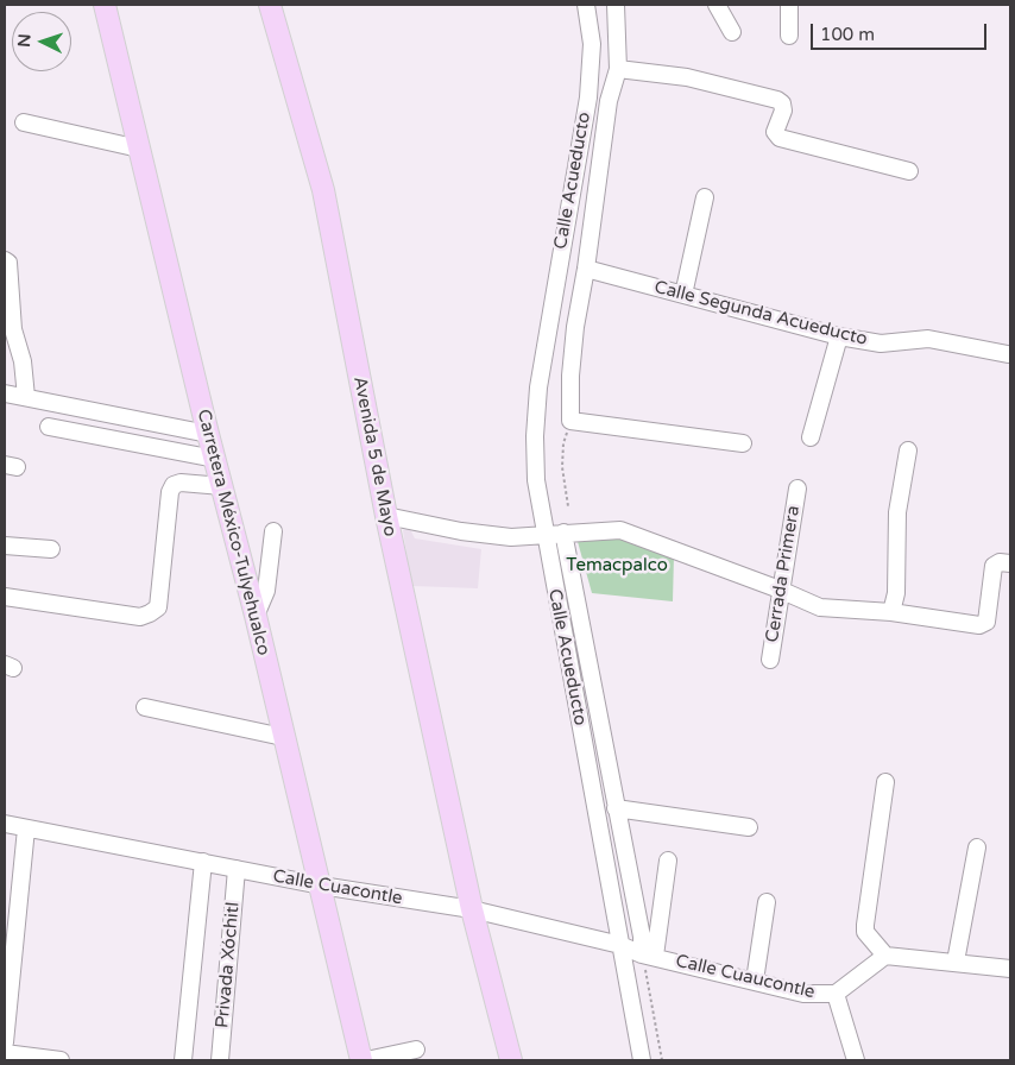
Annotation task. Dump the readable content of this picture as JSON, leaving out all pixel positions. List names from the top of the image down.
{
  "streets": {
    "main road": ["Avenida 5 de Mayo", "Carretera México-Tulyehualco"],
    "street": [
      "Calle Acueducto",
      "Calle Segunda Acueducto",
      "Cerrada Primera",
      "Calle Cuacontle",
      "Privada Xóchitl",
      "Calle Cuaucontle"
    ]
  },
  "crossings": [
    ["Calle Acueducto", "Calle Segunda Acueducto"],
    ["Calle Acueducto", "Calle Cuaucontle"],
    ["Avenida 5 de Mayo", "Calle Cuacontle"],
    ["Avenida 5 de Mayo", "Calle Cuaucontle"],
    ["Carretera México-Tulyehualco", "Calle Cuacontle"],
    ["Calle Cuacontle", "Privada Xóchitl"],
    ["Calle Cuacontle", "Calle Cuaucontle"]
  ],
  "parks": ["Temacpalco"],
  "scale_bar": "100 m",
  "north": "left"
}
